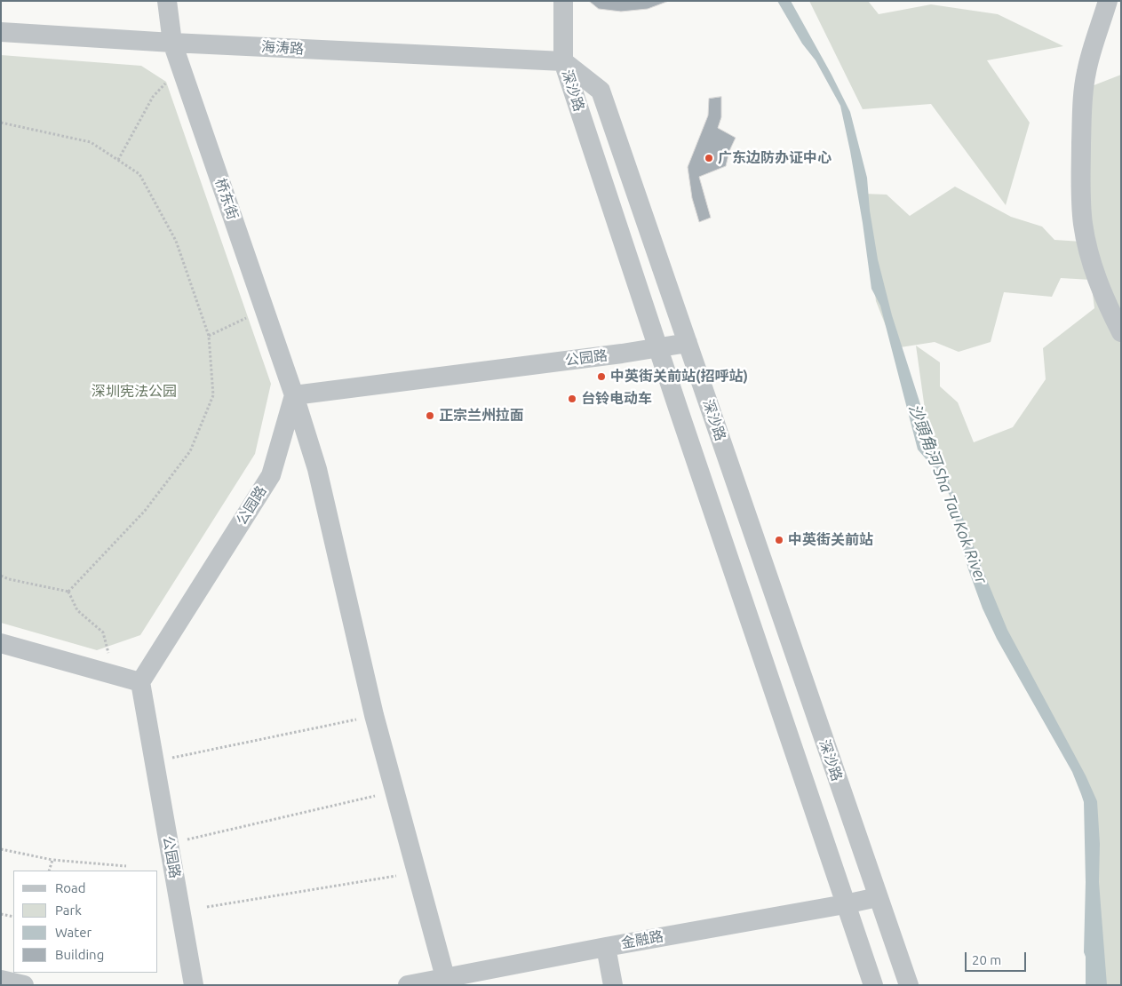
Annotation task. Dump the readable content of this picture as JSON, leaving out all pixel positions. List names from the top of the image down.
{
  "streets": {
    "street": [
      "海涛路",
      "深沙路",
      "桥东街",
      "公园路",
      "金融路"
    ]
  },
  "crossings": [
    ["海涛路", "深沙路"],
    ["海涛路", "桥东街"],
    ["深沙路", "公园路"],
    ["深沙路", "金融路"],
    ["桥东街", "公园路"],
    ["桥东街", "金融路"]
  ],
  "water": ["沙頭角河 Sha Tau Kok River"],
  "parks": ["深圳宪法公园"],
  "places": [
    "广东边防办证中心",
    "中英街关前站(招呼站)",
    "台铃电动车",
    "正宗兰州拉面",
    "中英街关前站"
  ],
  "legend": [
    "Road",
    "Park",
    "Water",
    "Building"
  ],
  "scale_bar": "20 m"
}
